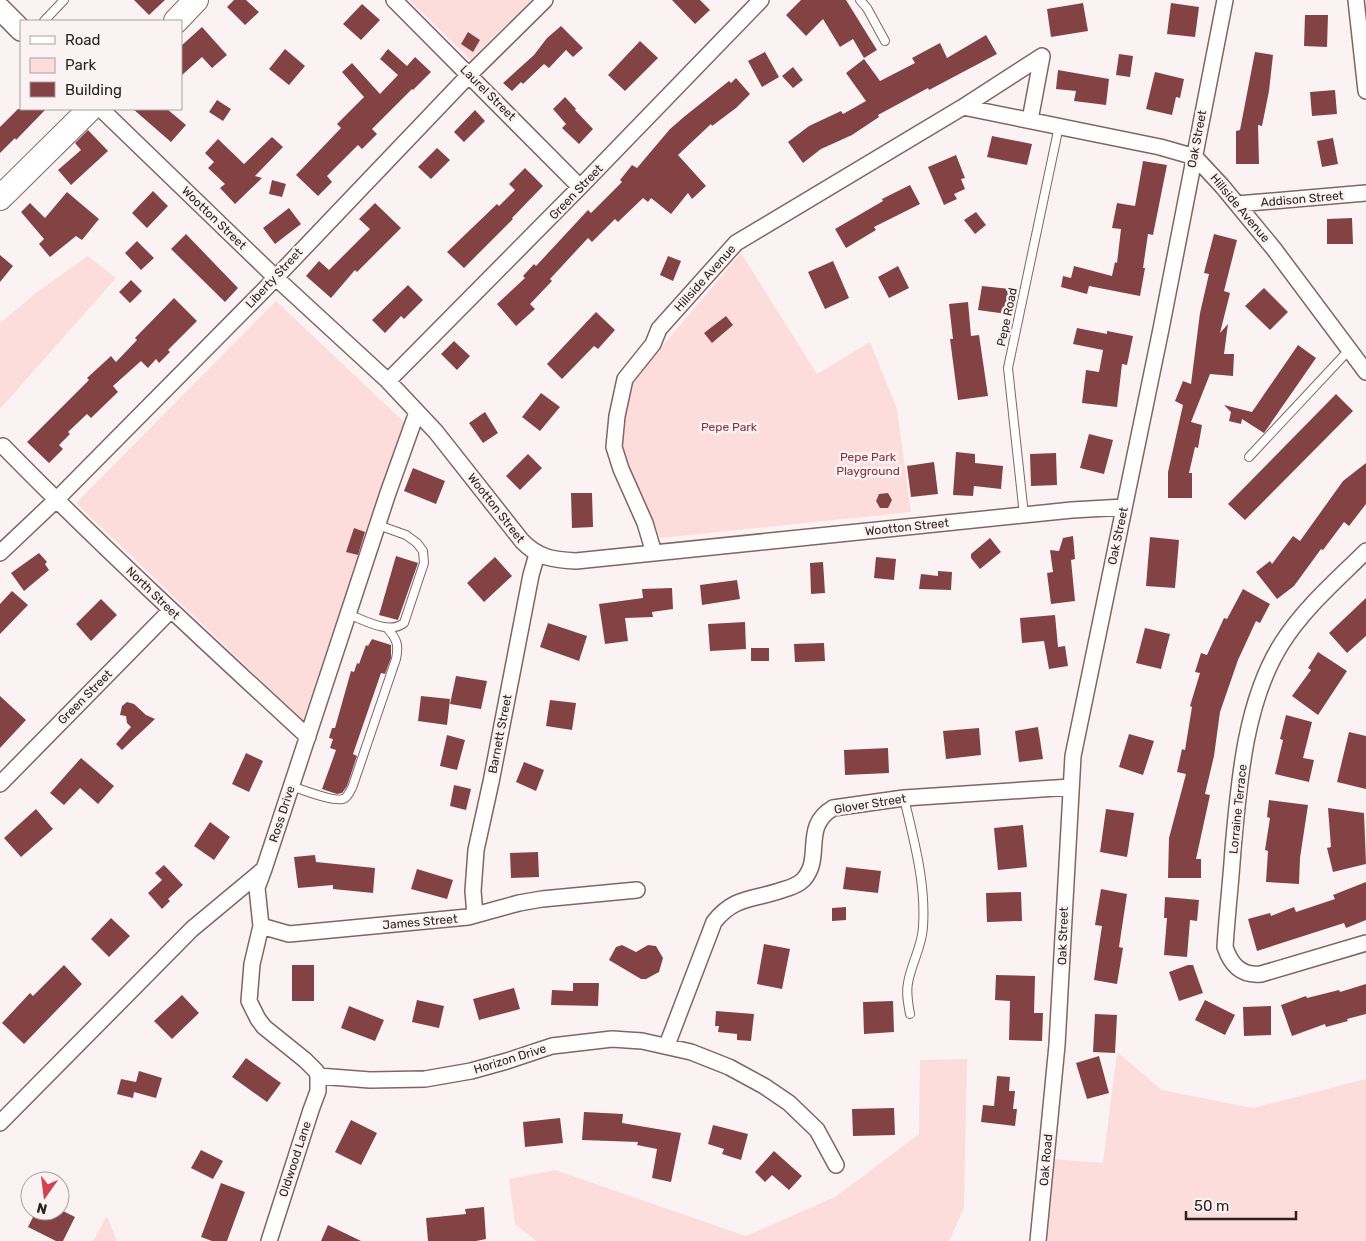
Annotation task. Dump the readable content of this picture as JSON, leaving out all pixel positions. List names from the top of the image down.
{
  "streets": {
    "street": [
      "Laurel Street",
      "Oak Street",
      "Green Street",
      "Addison Street",
      "Hillside Avenue",
      "Wootton Street",
      "Liberty Street",
      "North Street",
      "Barnett Street",
      "Glover Street",
      "Lorraine Terrace",
      "Ross Drive",
      "James Street",
      "Horizon Drive",
      "Oldwood Lane",
      "Oak Road"
    ],
    "lane": ["Pepe Road"]
  },
  "crossings": [
    ["Laurel Street", "Green Street"],
    ["Laurel Street", "Liberty Street"],
    ["Oak Street", "Hillside Avenue"],
    ["Oak Street", "Wootton Street"],
    ["Oak Street", "Glover Street"],
    ["Oak Street", "Oak Road"],
    ["Green Street", "Wootton Street"],
    ["Green Street", "North Street"],
    ["Addison Street", "Hillside Avenue"],
    ["Hillside Avenue", "Wootton Street"],
    ["Wootton Street", "Liberty Street"],
    ["Wootton Street", "Pepe Road"],
    ["Wootton Street", "Barnett Street"],
    ["Wootton Street", "Ross Drive"],
    ["Liberty Street", "North Street"],
    ["North Street", "Ross Drive"],
    ["Barnett Street", "James Street"],
    ["Glover Street", "Horizon Drive"],
    ["Horizon Drive", "Oldwood Lane"]
  ],
  "parks": ["Pepe Park", "Pepe Park Playground"],
  "legend": ["Road", "Park", "Building"],
  "scale_bar": "50 m",
  "north": "bottom"
}
